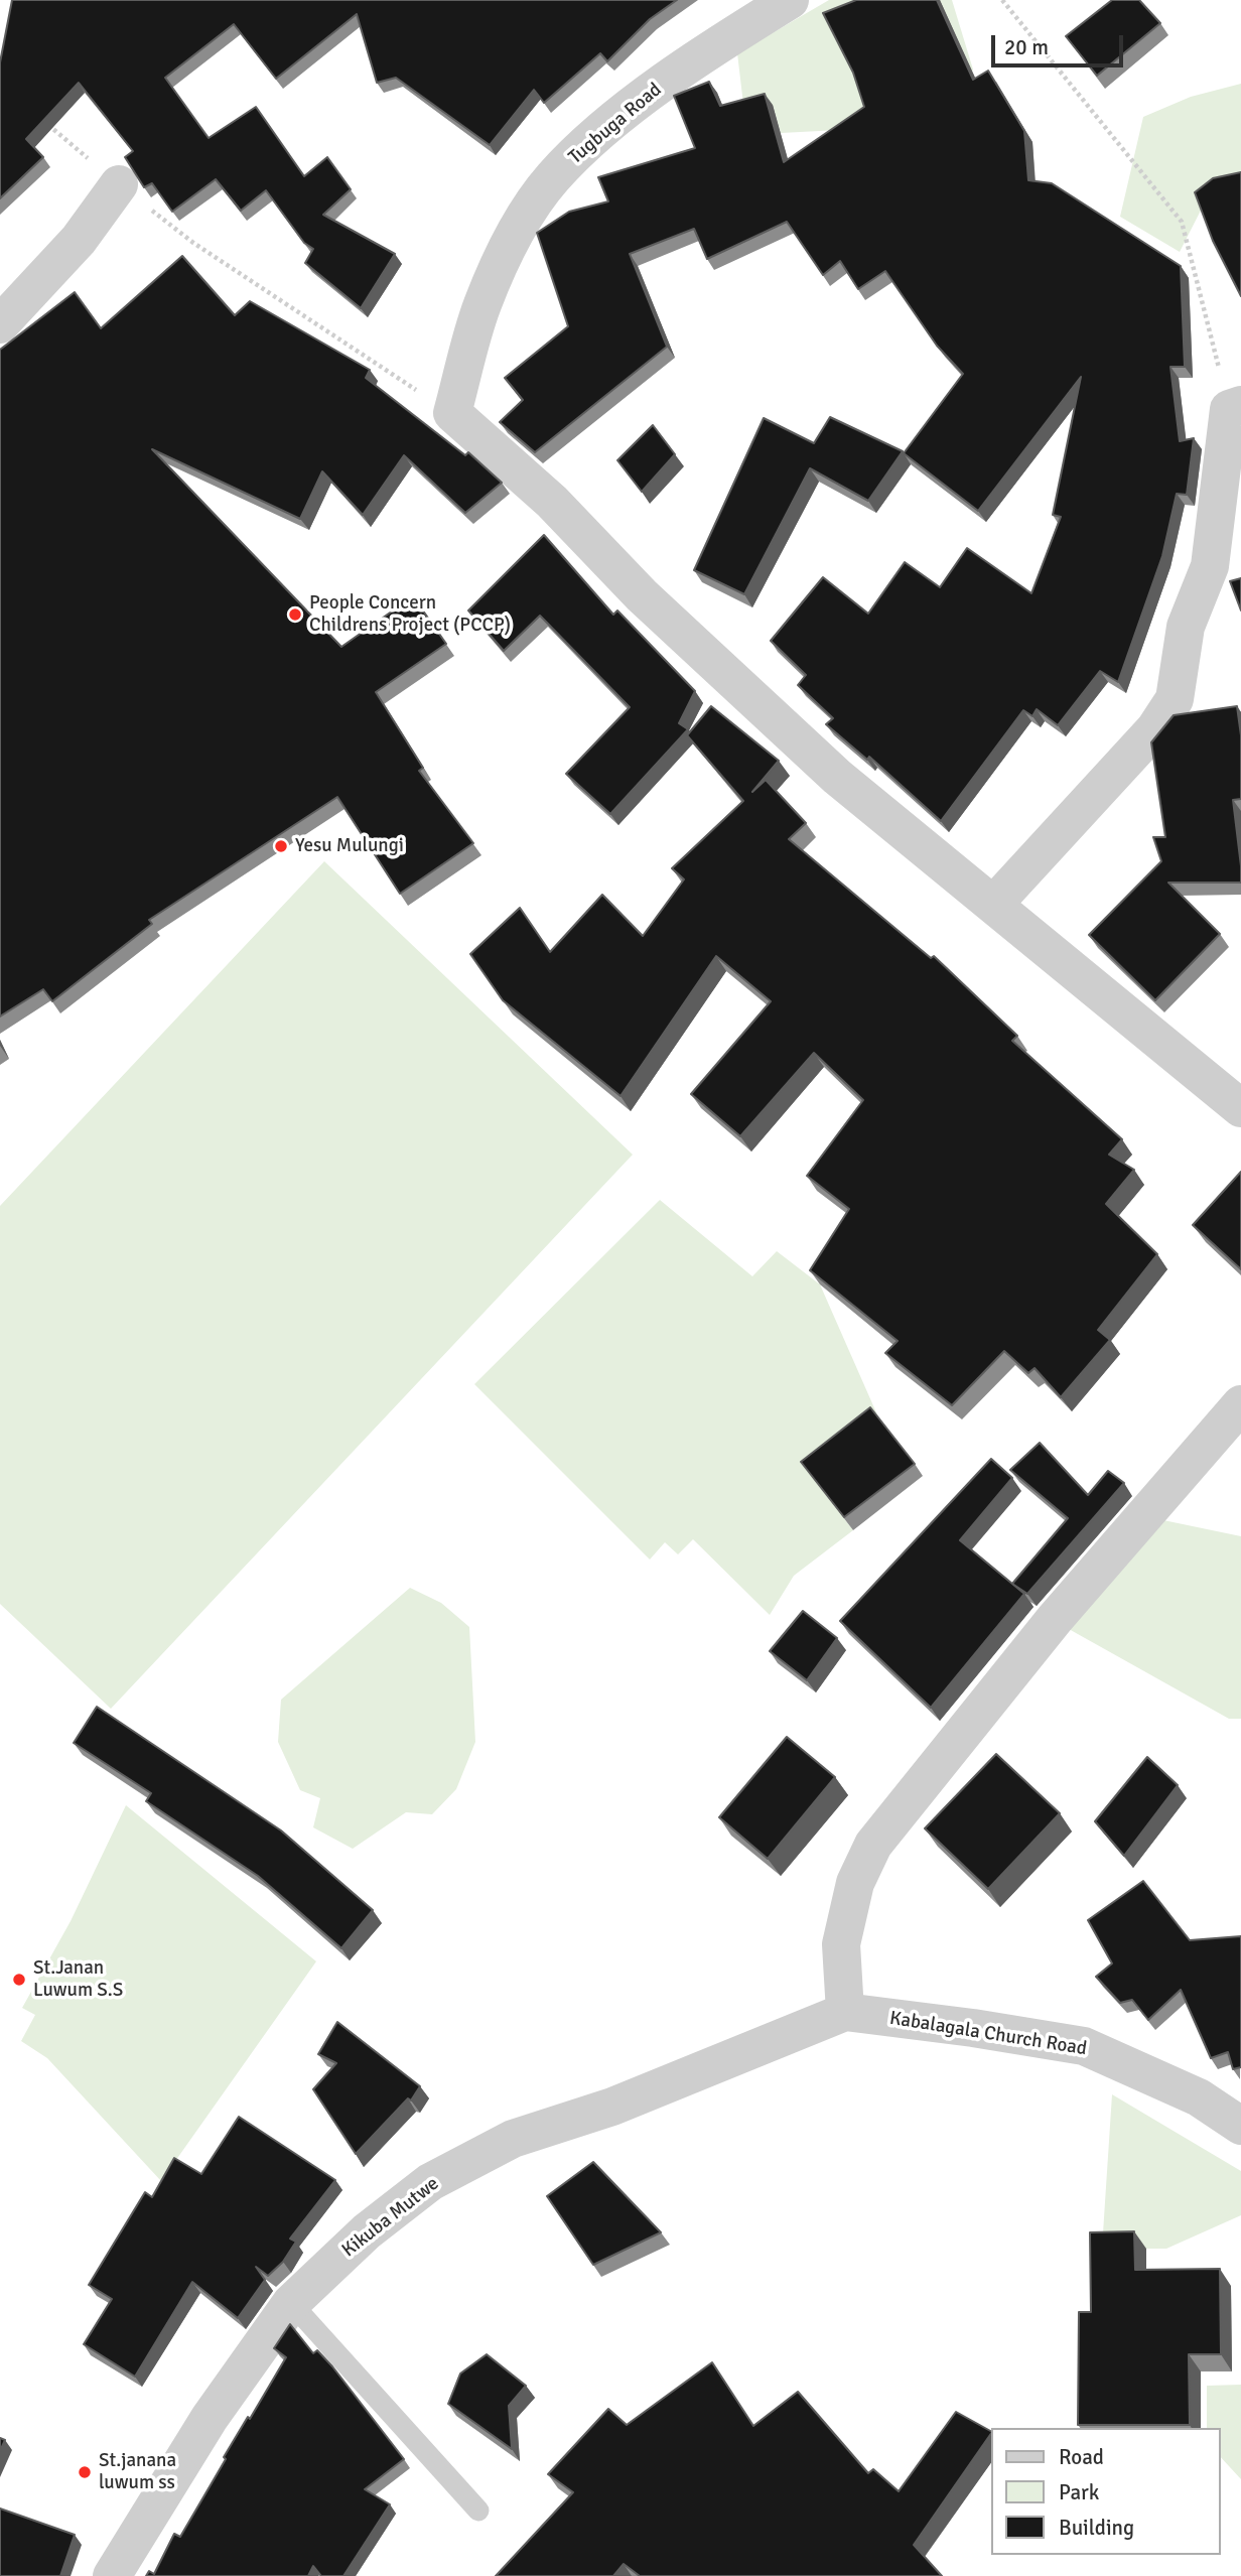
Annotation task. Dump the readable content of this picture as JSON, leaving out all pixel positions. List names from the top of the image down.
{
  "streets": {
    "street": ["Tugbuga Road", "Kabalagala Church Road", "Kikuba Mutwe"]
  },
  "crossings": [
    ["Kabalagala Church Road", "Kikuba Mutwe"]
  ],
  "places": [
    "People Concern Childrens Project (PCCP)",
    "Yesu Mulungi",
    "St.Janan Luwum S.S",
    "St.janana luwum ss"
  ],
  "legend": ["Road", "Park", "Building"],
  "scale_bar": "20 m"
}
